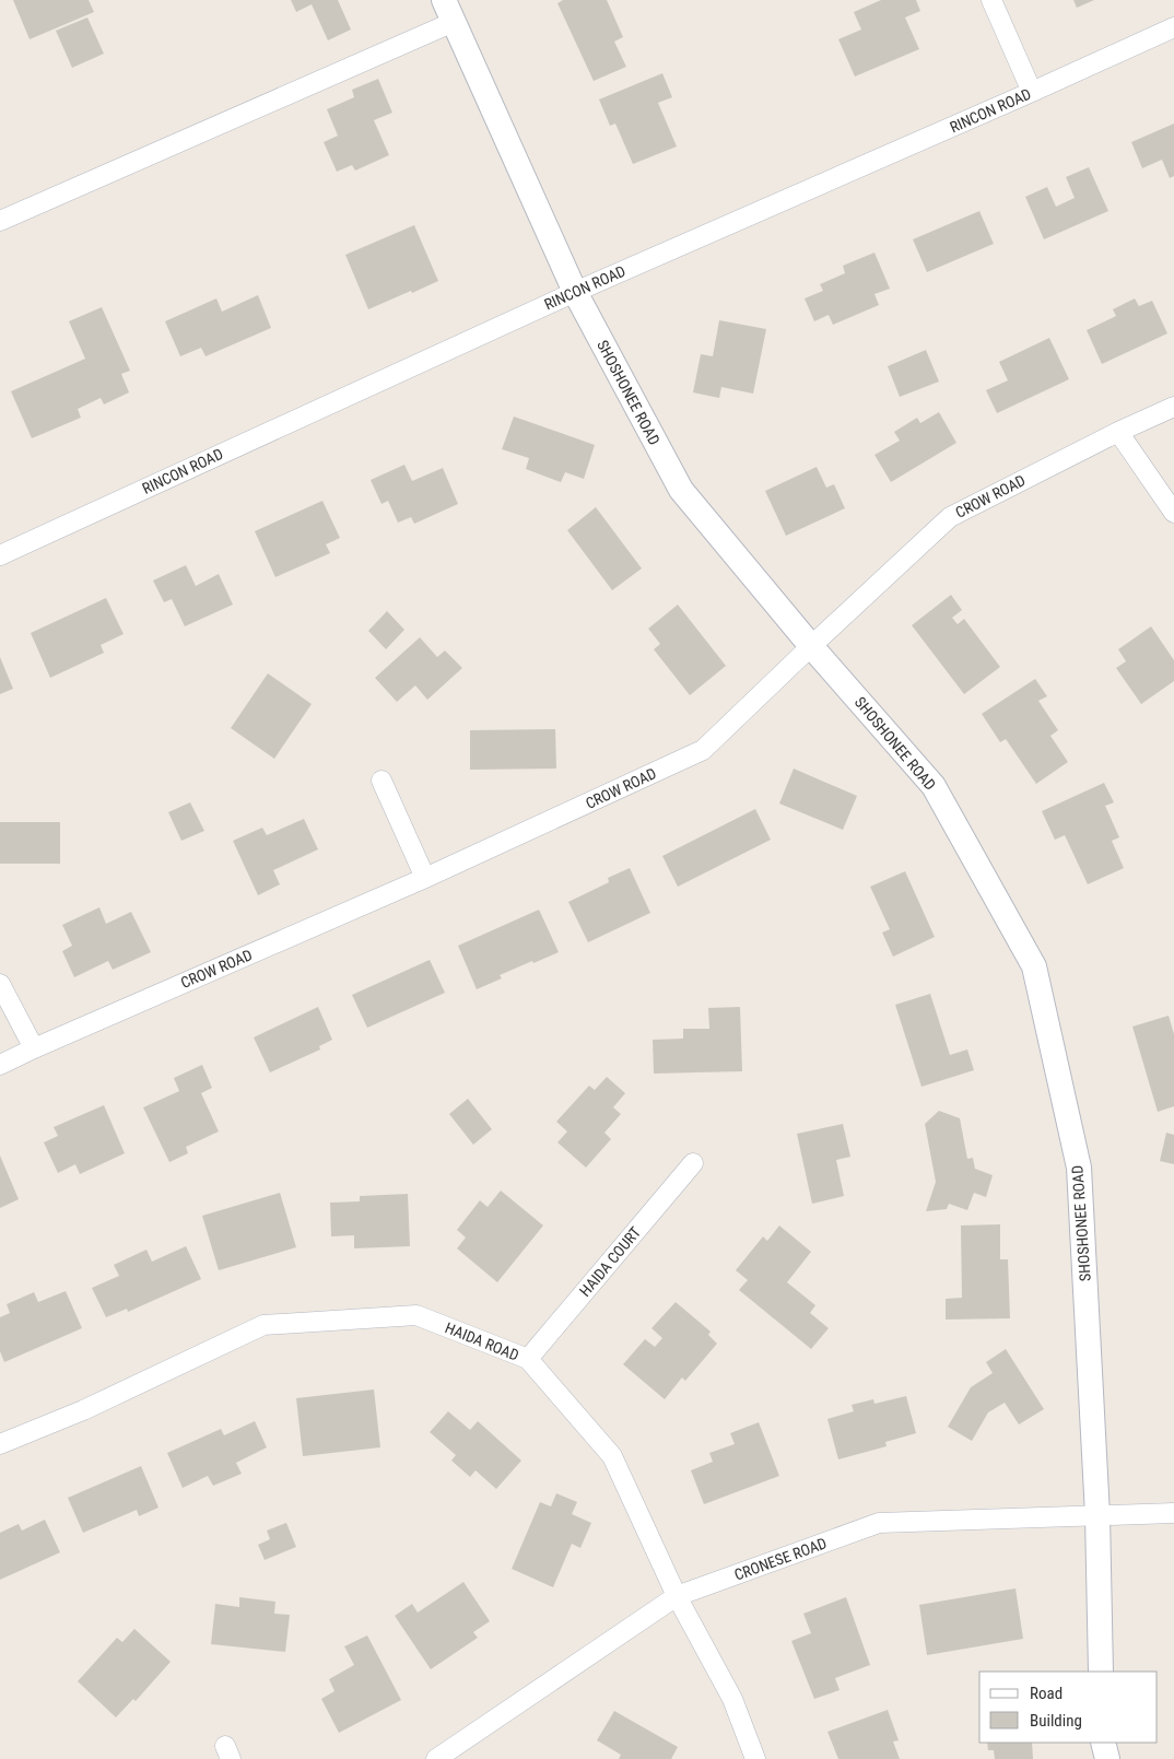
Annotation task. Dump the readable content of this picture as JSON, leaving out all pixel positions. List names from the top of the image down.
{
  "streets": {
    "street": [
      "RINCON ROAD",
      "SHOSHONEE ROAD",
      "CROW ROAD",
      "HAIDA COURT",
      "HAIDA ROAD",
      "CRONESE ROAD"
    ]
  },
  "crossings": [
    ["RINCON ROAD", "SHOSHONEE ROAD"],
    ["SHOSHONEE ROAD", "CROW ROAD"],
    ["SHOSHONEE ROAD", "CRONESE ROAD"],
    ["HAIDA COURT", "HAIDA ROAD"],
    ["HAIDA ROAD", "CRONESE ROAD"]
  ],
  "legend": ["Road", "Building"]
}
